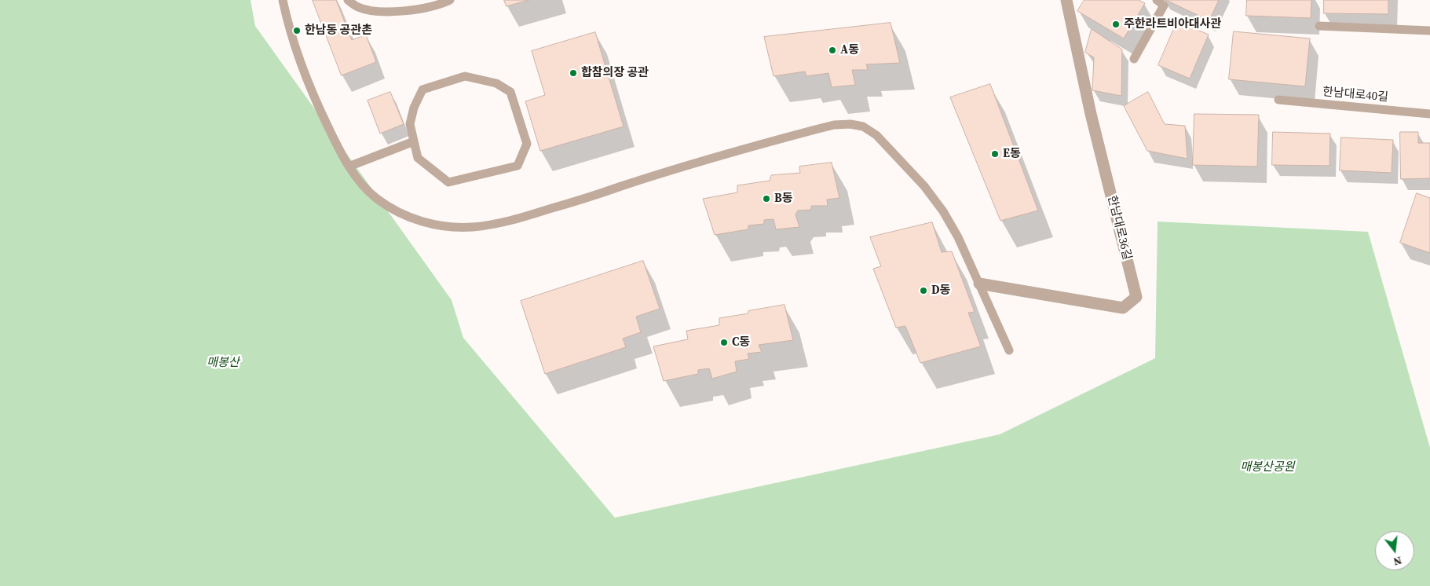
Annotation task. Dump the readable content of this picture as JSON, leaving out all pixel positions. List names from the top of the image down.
{
  "streets": {
    "street": ["한남대로36길"],
    "lane": ["한남대로40길"]
  },
  "parks": ["매봉산", "매봉산공원"],
  "places": [
    "주한라트비아대사관",
    "한남동 공관촌",
    "A동",
    "합참의장 공관",
    "E동",
    "B동",
    "D동",
    "C동"
  ],
  "north": "bottom"
}
